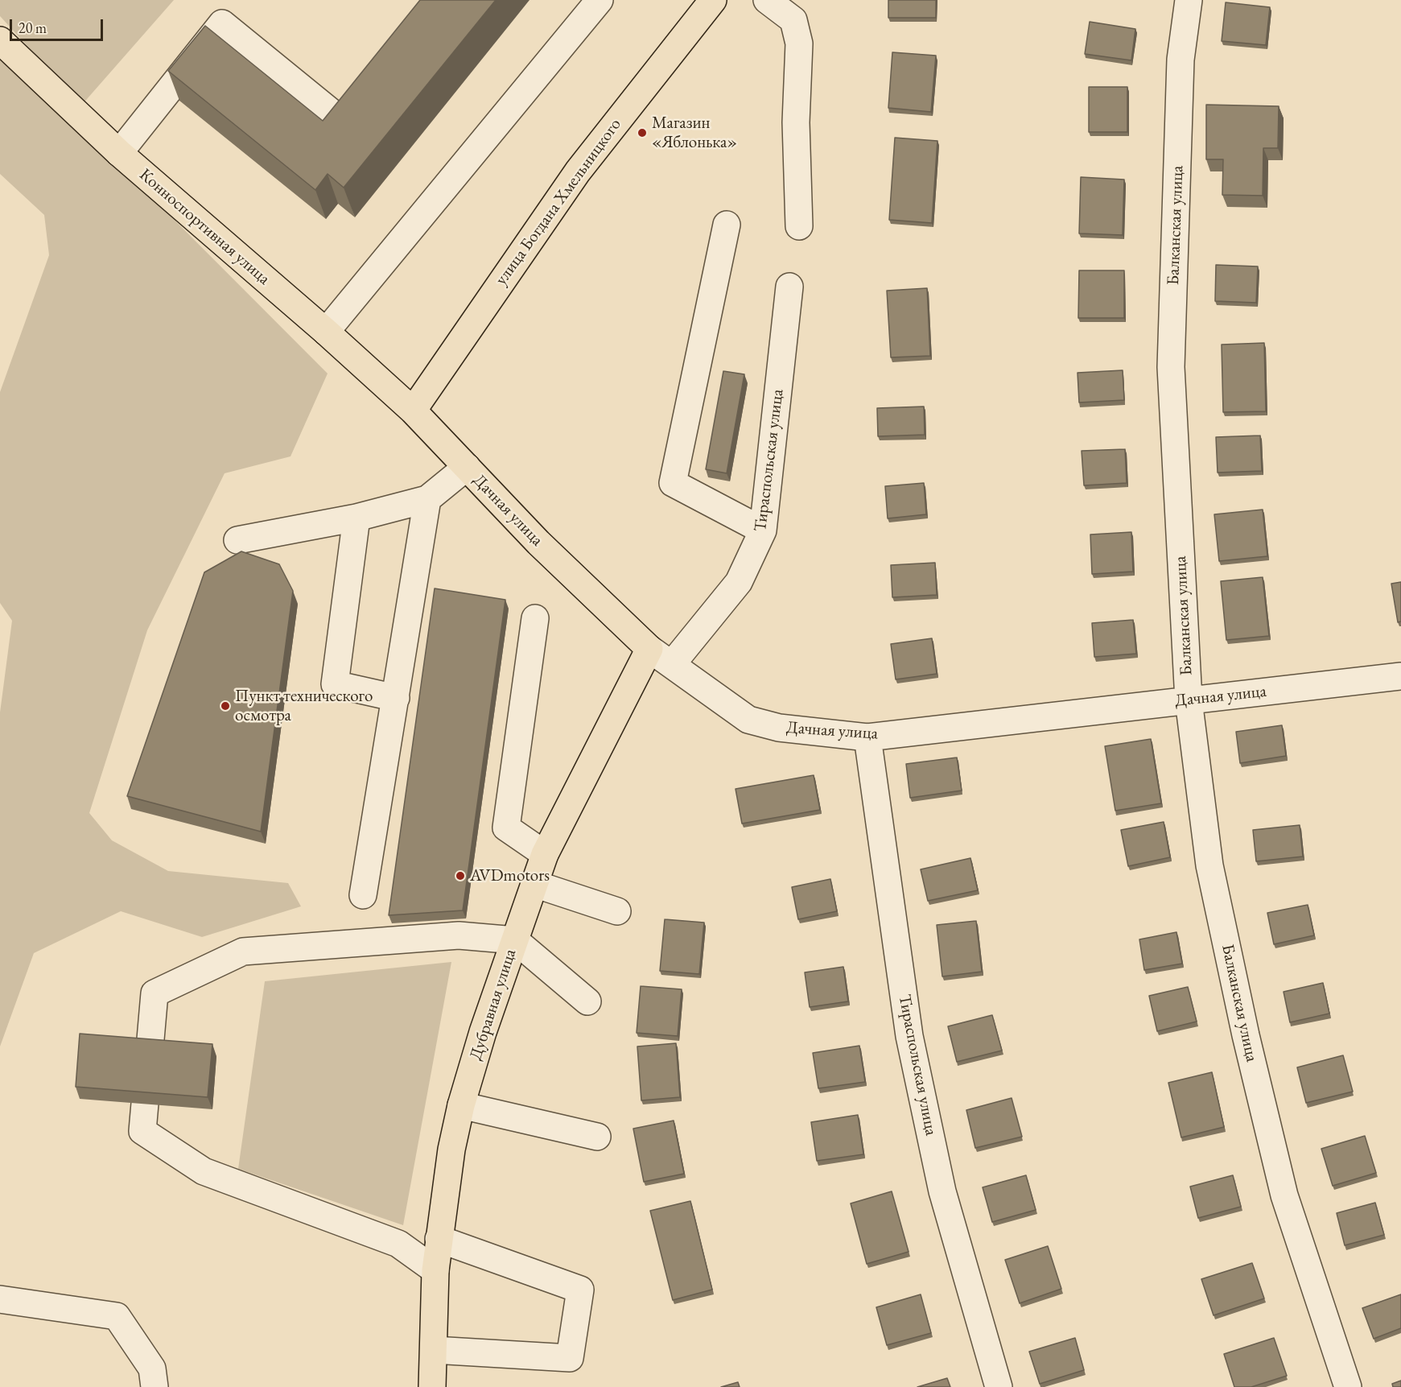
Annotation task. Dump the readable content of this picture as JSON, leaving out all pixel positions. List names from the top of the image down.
{
  "streets": {
    "main road": [
      "улица Богдана Хмельницкого",
      "Конноспортивная улица",
      "Дачная улица",
      "Дубравная улица"
    ],
    "street": ["Балканская улица", "Тираспольская улица"]
  },
  "crossings": [
    ["улица Богдана Хмельницкого", "Конноспортивная улица"],
    ["улица Богдана Хмельницкого", "Дачная улица"],
    ["Балканская улица", "Дачная улица"],
    ["Конноспортивная улица", "Дачная улица"],
    ["Тираспольская улица", "Дачная улица"],
    ["Дачная улица", "Дубравная улица"]
  ],
  "places": ["Магазин «Яблонька»", "Пункт технического осмотра", "AVDmotors"],
  "scale_bar": "20 m"
}
